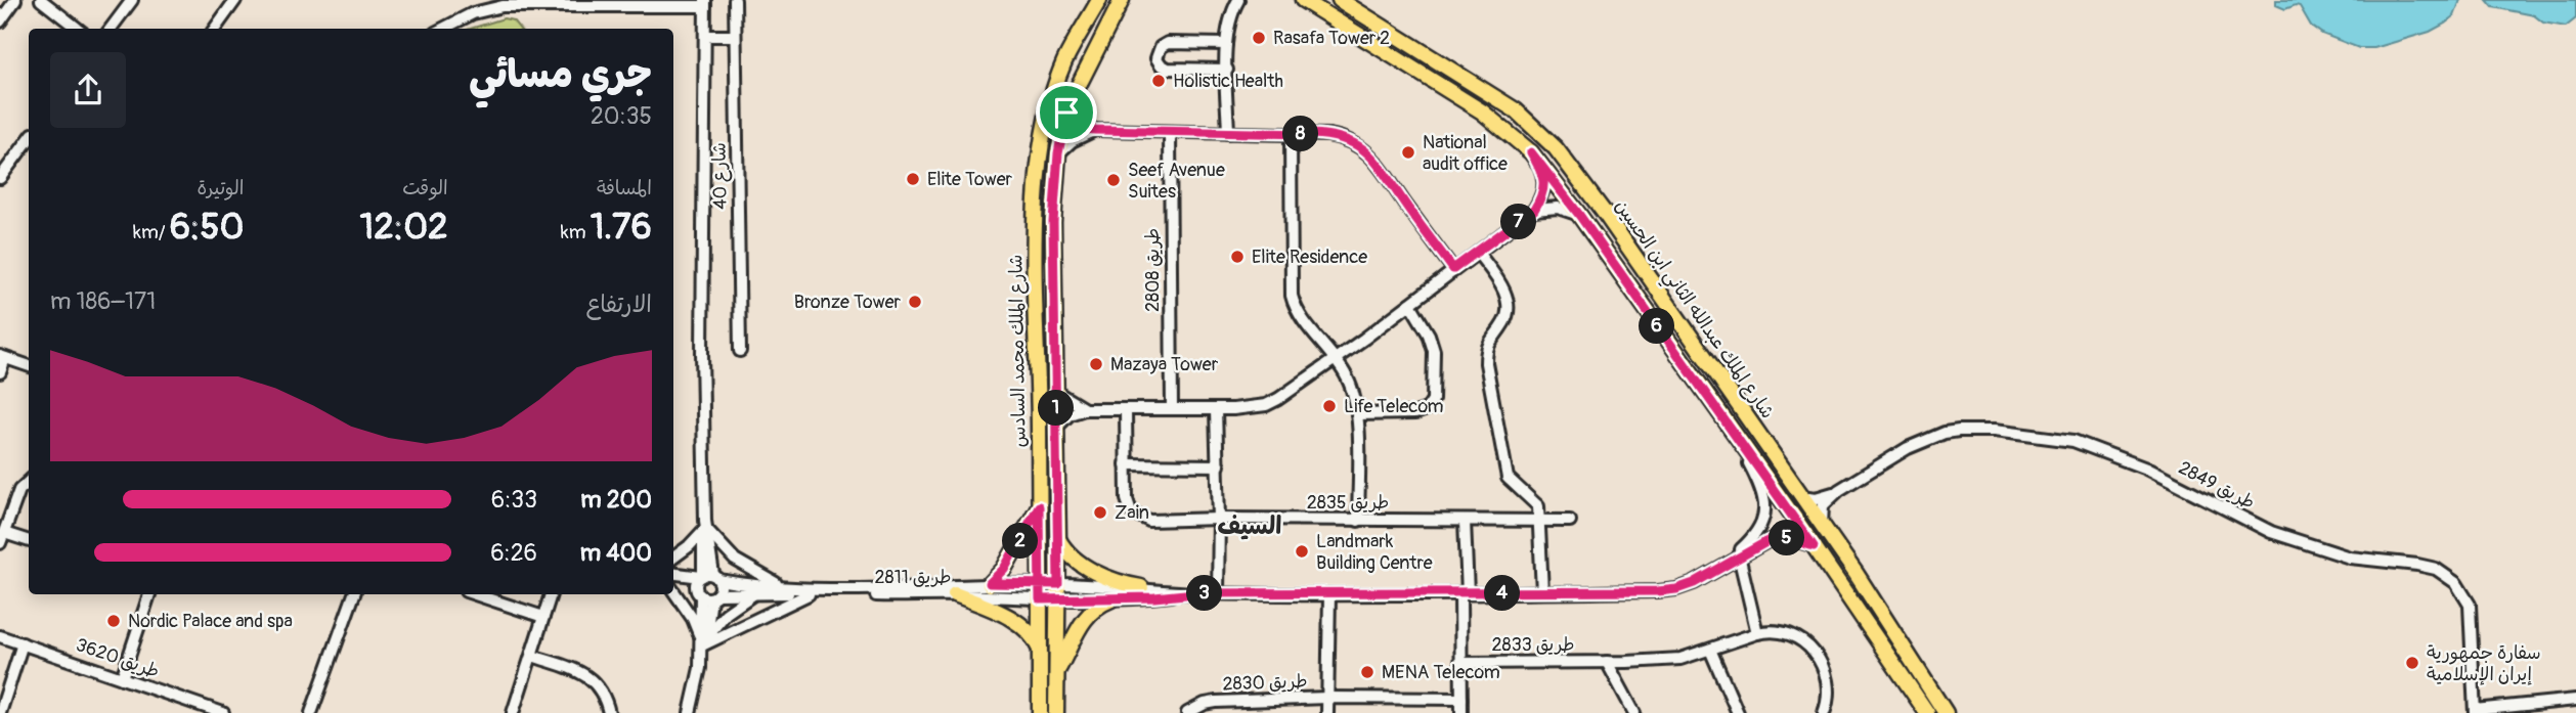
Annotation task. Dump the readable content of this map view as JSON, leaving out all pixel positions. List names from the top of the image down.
{
  "streets": {
    "main road": ["شارع الملك عبدالله الثاني ابن الحسين", "شارع الملك محمد السادس"],
    "street": [
      "شارع 40",
      "طريق 2808",
      "طريق 2849",
      "طريق 2835",
      "طريق 2811",
      "طريق 2833",
      "طريق 3620",
      "طريق 2830"
    ]
  },
  "crossings": [
    ["شارع 40", "طريق 2811"],
    ["شارع الملك عبدالله الثاني ابن الحسين", "طريق 2849"],
    ["شارع الملك محمد السادس", "طريق 2811"],
    ["طريق 2811", "طريق 2830"]
  ],
  "districts": ["السيف"],
  "places": [
    "Rasafa Tower 2",
    "Holistic Health",
    "National audit office",
    "Elite Tower",
    "Seef Avenue Suites",
    "Elite Residence",
    "Bronze Tower",
    "Mazaya Tower",
    "Life Telecom",
    "Zain",
    "Landmark Building Centre",
    "Nordic Palace and spa",
    "سفارة جمهورية إيران الإسلامية",
    "MENA Telecom"
  ],
  "page": {
    "heading": ["جري مسائي", "20:35"],
    "pins": [
      "8",
      "7",
      "6",
      "1",
      "5",
      "2",
      "3",
      "4"
    ],
    "stats": [
      ["المسافة", "1.76 km"],
      ["الوقت", "12:02"],
      ["الوتيرة", "6:50 /km"]
    ],
    "chart": ["الارتفاع", "171–186 m"],
    "list": [
      {
        "name": "200 m",
        "note": "6:33"
      },
      {
        "name": "400 m",
        "note": "6:26"
      }
    ]
  }
}
